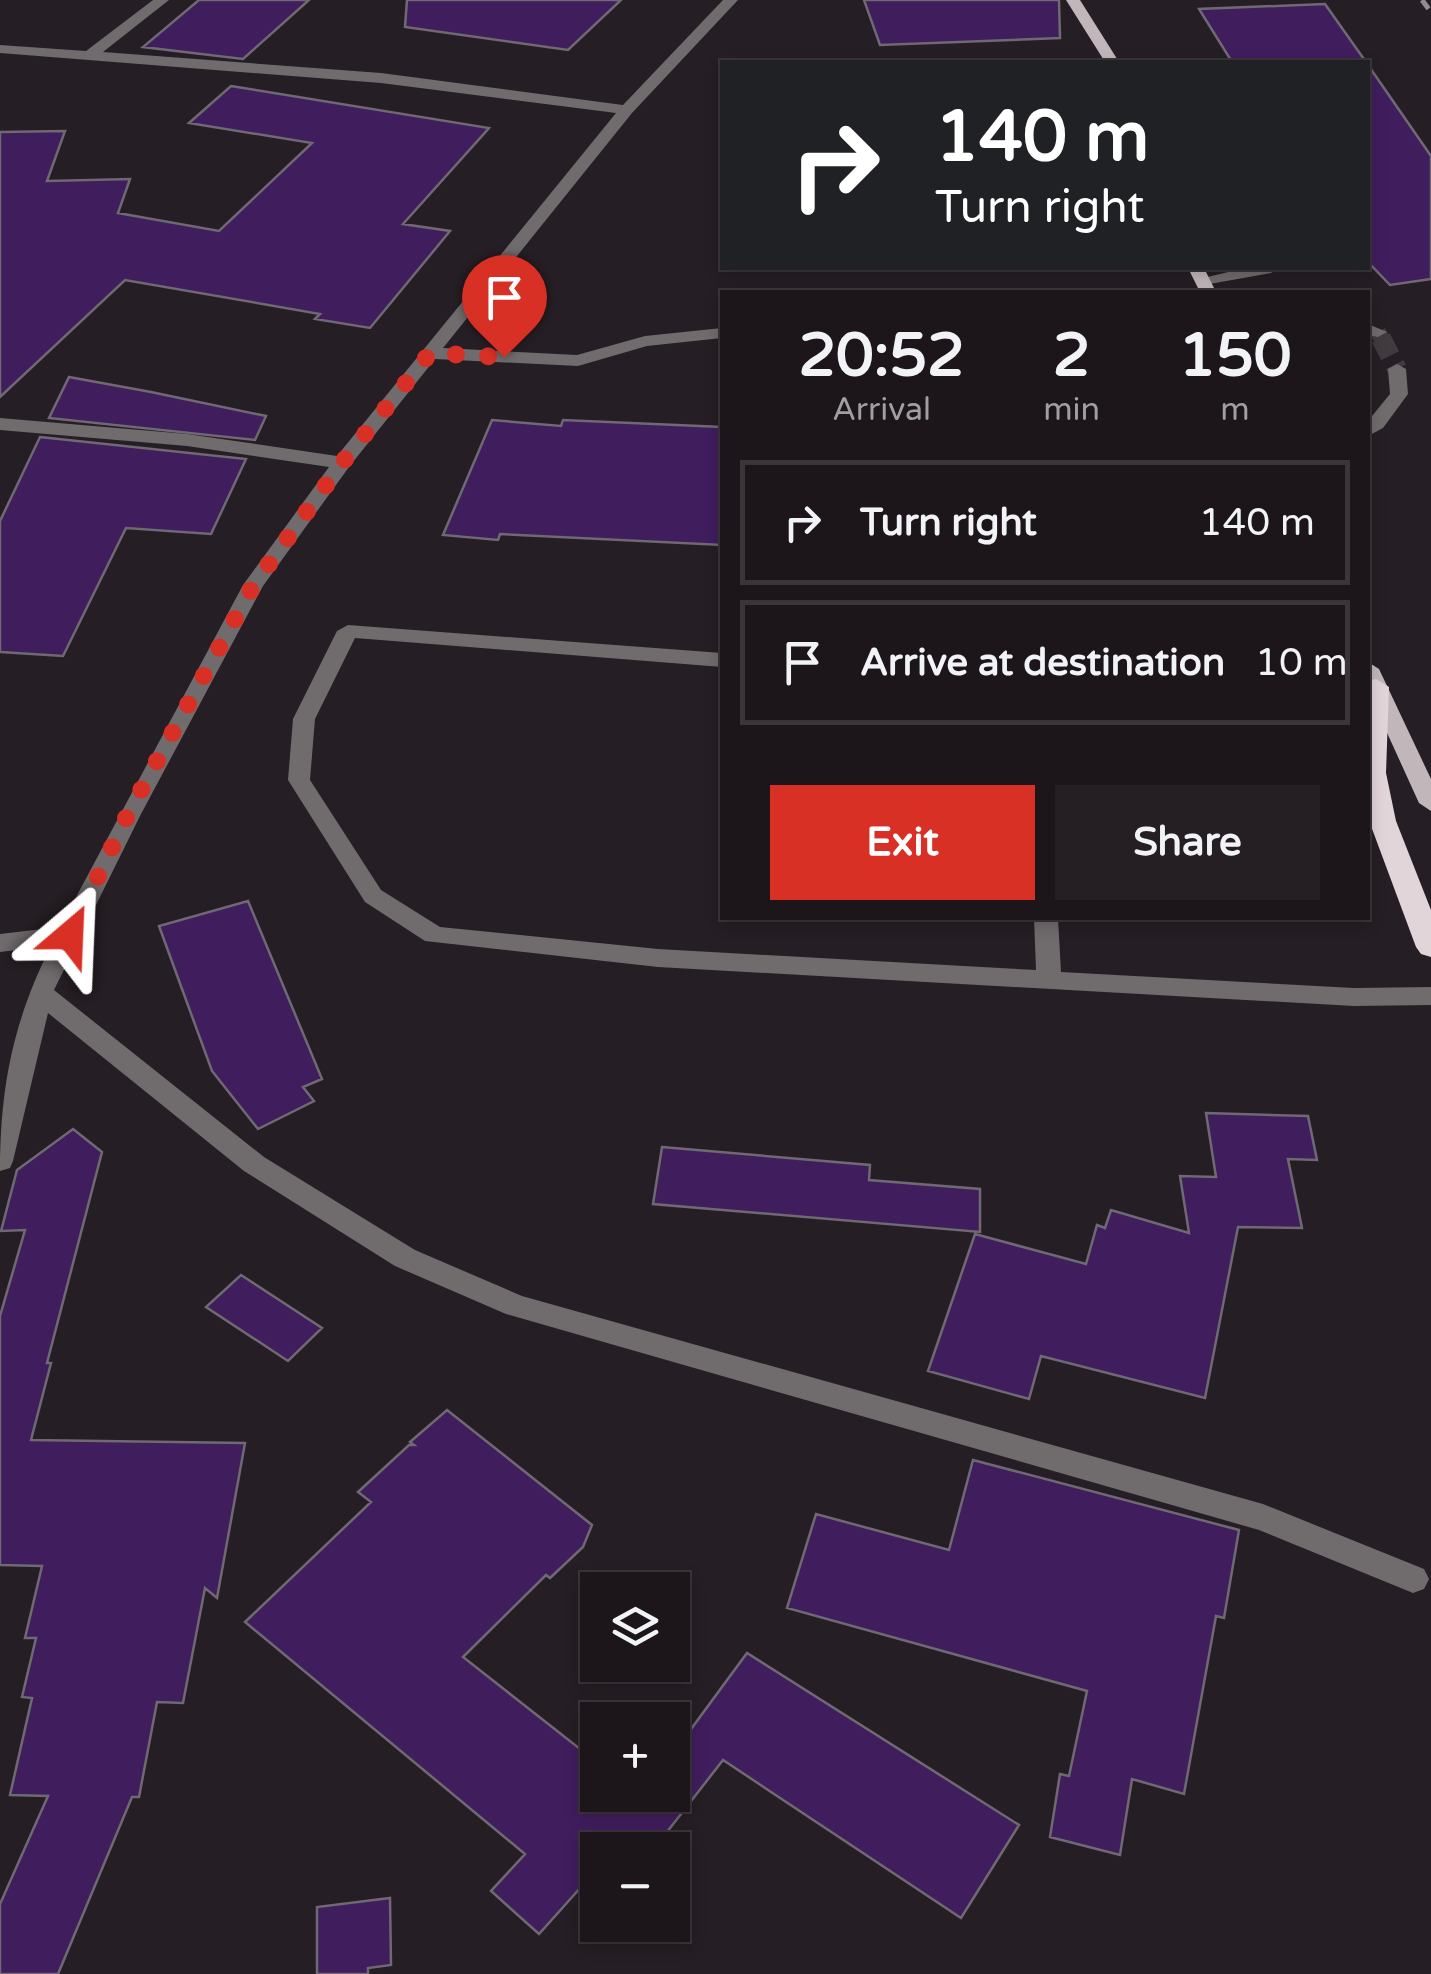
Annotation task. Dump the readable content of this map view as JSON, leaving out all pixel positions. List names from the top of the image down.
{
  "page": {
    "turn": ["140 m", "Turn right"],
    "eta": [
      "20:52",
      "Arrival",
      "2",
      "min",
      "150",
      "m"
    ],
    "list": [
      {
        "name": "Turn right",
        "value": "140 m"
      },
      {
        "name": "Arrive at destination",
        "value": "10 m"
      }
    ],
    "buttons": ["Exit", "Share"],
    "map_buttons": ["+", "−"]
  }
}
